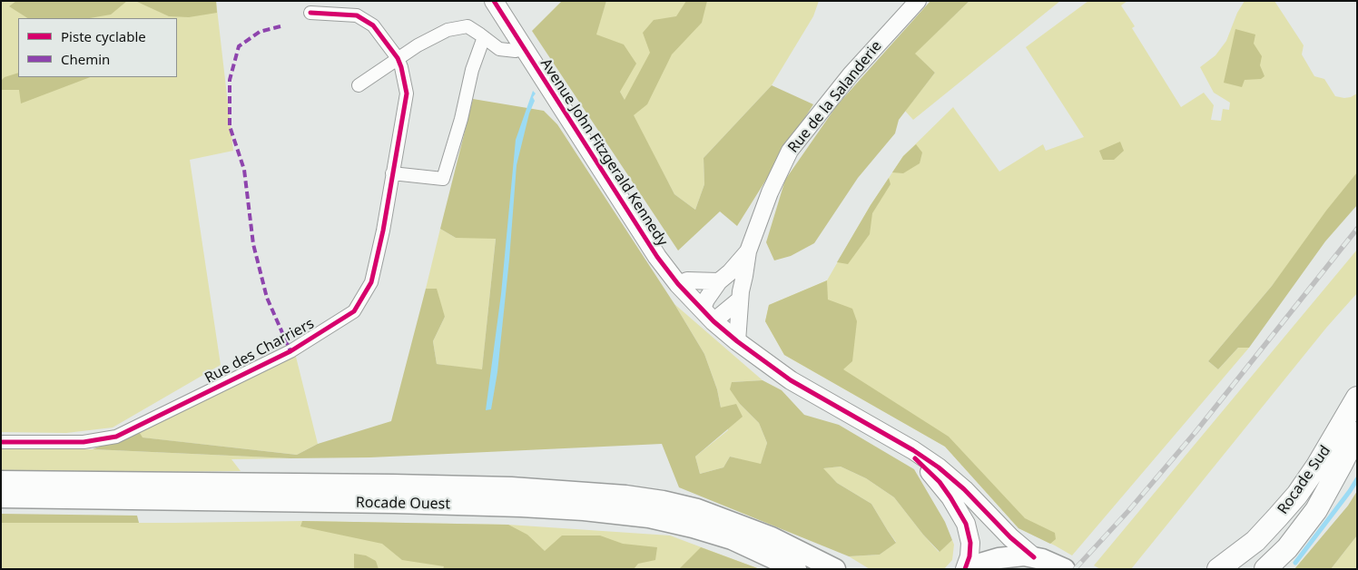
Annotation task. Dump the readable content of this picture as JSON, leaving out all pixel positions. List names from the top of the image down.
{
  "streets": {
    "highway": ["Rocade Sud"],
    "main road": ["Avenue John Fitzgerald Kennedy", "Rocade Ouest"],
    "street": ["Rue de la Salanderie", "Rue des Charriers"]
  },
  "crossings": [
    ["Rue de la Salanderie", "Avenue John Fitzgerald Kennedy"]
  ],
  "legend": ["Piste cyclable", "Chemin"]
}
